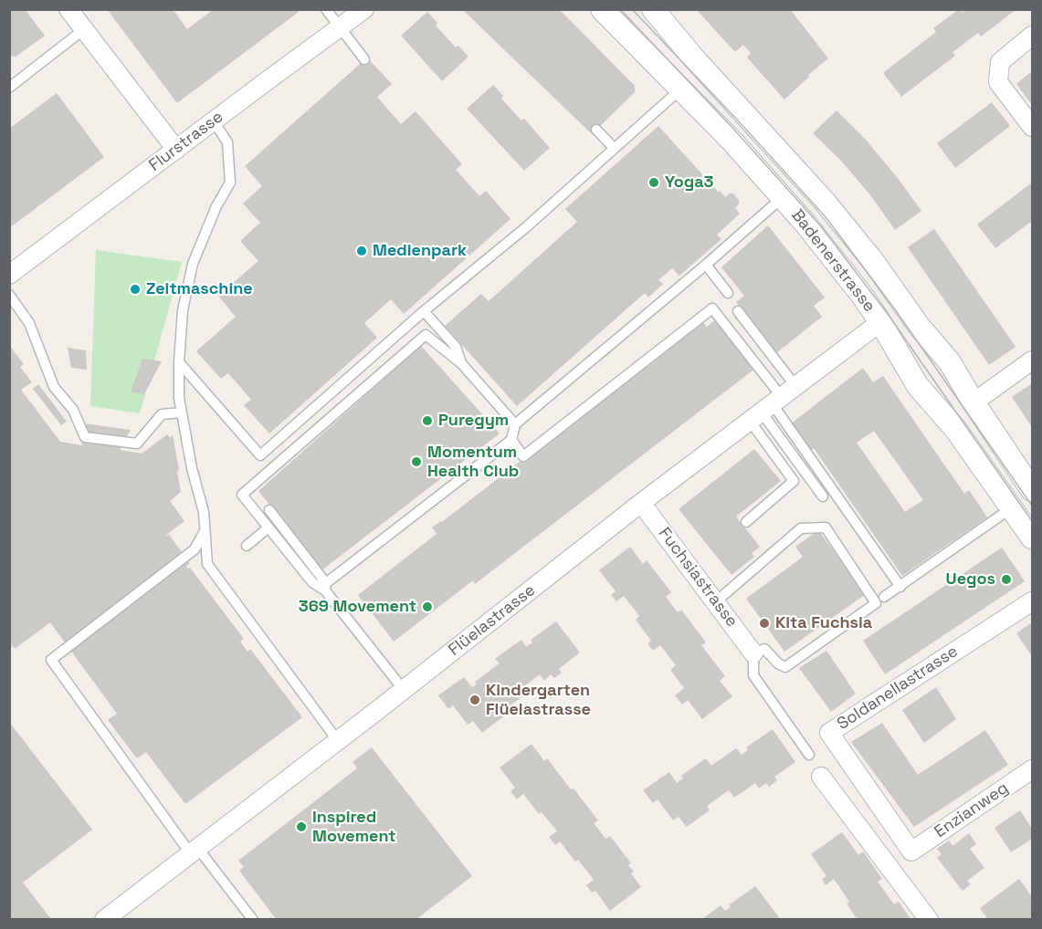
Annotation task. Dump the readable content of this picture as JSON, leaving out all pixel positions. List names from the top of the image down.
{
  "streets": {
    "street": [
      "Flurstrasse",
      "Badenerstrasse",
      "Fuchsiastrasse",
      "Flüelastrasse",
      "Soldanellastrasse",
      "Enzianweg"
    ]
  },
  "crossings": [
    ["Badenerstrasse", "Flüelastrasse"],
    ["Fuchsiastrasse", "Flüelastrasse"],
    ["Soldanellastrasse", "Enzianweg"]
  ],
  "places": [
    "Yoga3",
    "Medienpark",
    "Zeitmaschine",
    "Puregym",
    "Momentum Health Club",
    "Uegos",
    "369 Movement",
    "Kita Fuchsia",
    "Kindergarten Flüelastrasse",
    "Inspired Movement"
  ]
}
